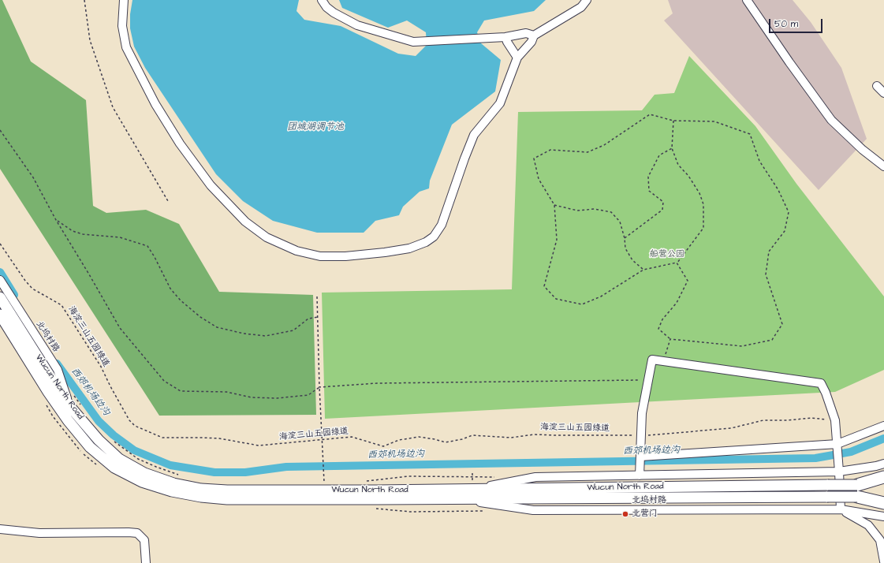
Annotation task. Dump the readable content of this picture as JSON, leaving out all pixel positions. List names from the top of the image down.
{
  "streets": {
    "main road": ["Wucun North Road"],
    "street": ["北坞村路"],
    "path": ["海淀三山五园绿道"]
  },
  "crossings": [
    ["北坞村路", "Wucun North Road"]
  ],
  "water": ["团城湖调节池", "西郊机场边沟"],
  "parks": ["船营公园"],
  "places": ["北营门"],
  "scale_bar": "50 m"
}
